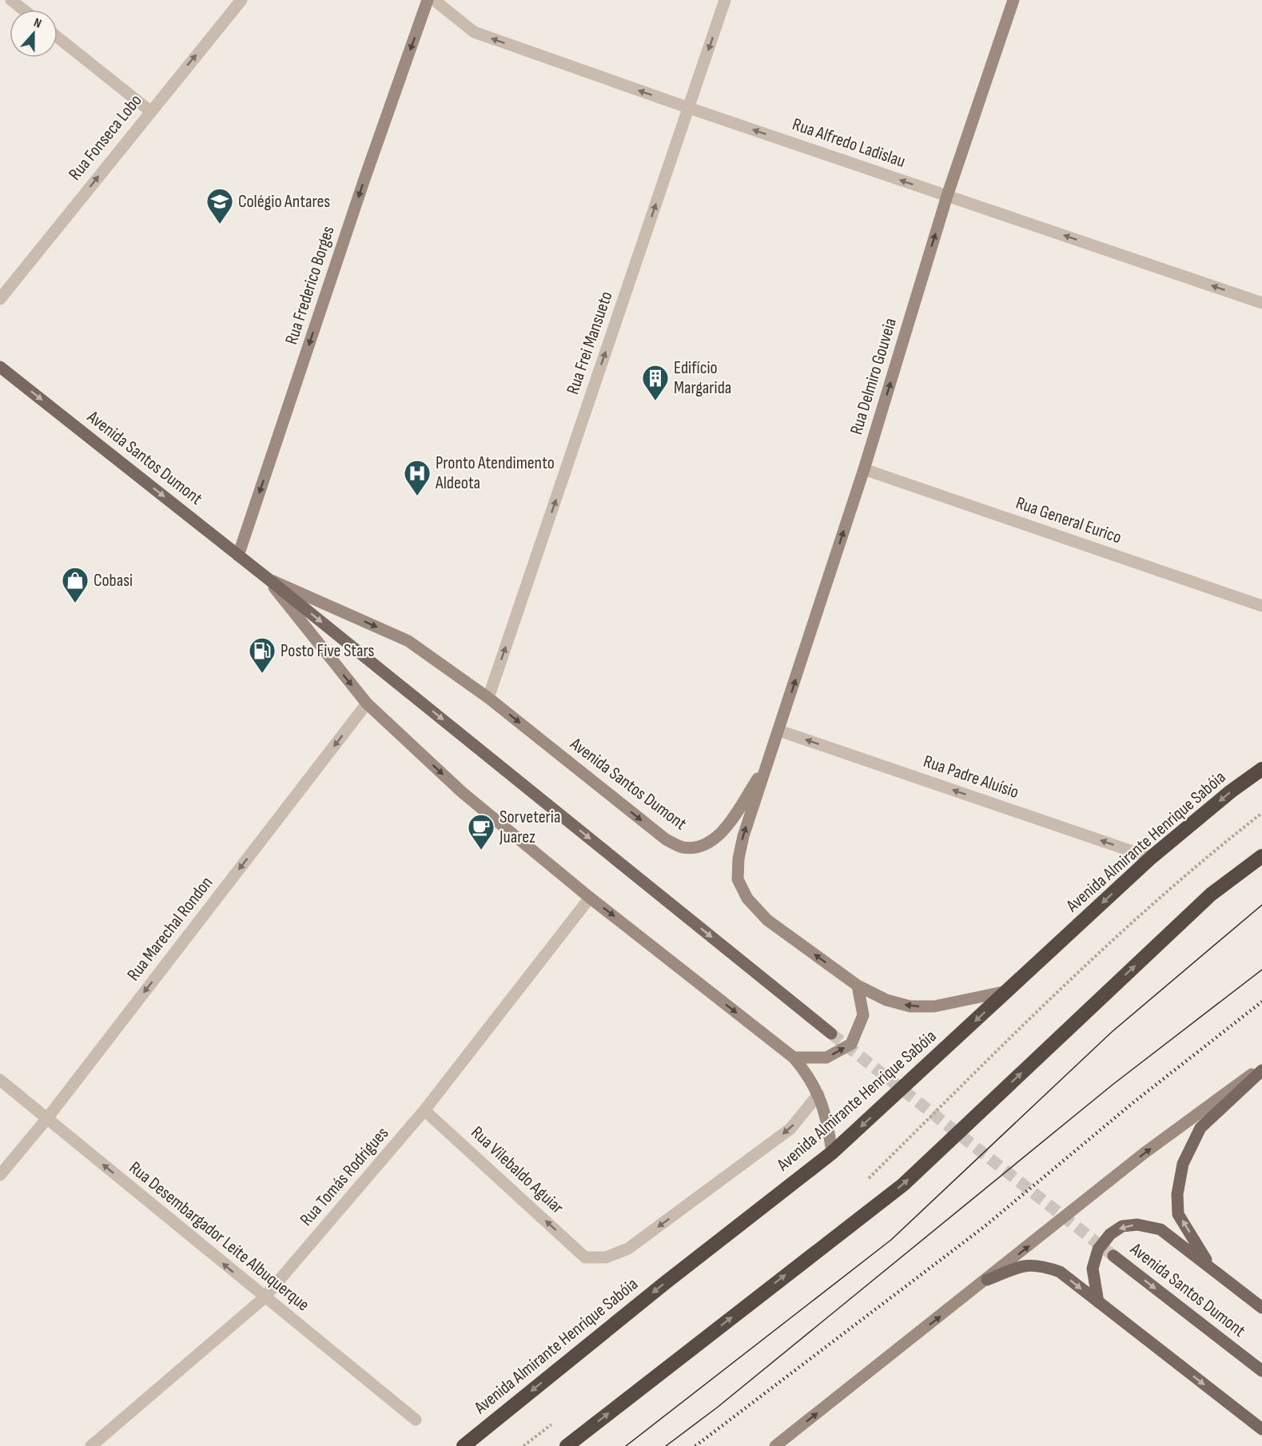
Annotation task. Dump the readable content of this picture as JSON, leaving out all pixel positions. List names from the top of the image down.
{
  "streets": {
    "highway": ["Avenida Almirante Henrique Sabóia"],
    "main road": ["Avenida Santos Dumont"],
    "street": [
      "Rua Fonseca Lobo",
      "Rua Alfredo Ladislau",
      "Rua Frederico Borges",
      "Rua Frei Mansueto",
      "Rua Delmiro Gouveia",
      "Rua General Eurico",
      "Rua Padre Aluísio",
      "Rua Marechal Rondon",
      "Rua Vilebaldo Aguiar",
      "Rua Tomás Rodrigues",
      "Rua Desembargador Leite Albuquerque"
    ]
  },
  "crossings": [
    ["Rua Alfredo Ladislau", "Rua Frei Mansueto"],
    ["Rua Alfredo Ladislau", "Rua Delmiro Gouveia"],
    ["Rua Frederico Borges", "Avenida Santos Dumont"],
    ["Rua Frei Mansueto", "Avenida Santos Dumont"],
    ["Rua Delmiro Gouveia", "Avenida Santos Dumont"],
    ["Rua Delmiro Gouveia", "Rua General Eurico"],
    ["Rua Delmiro Gouveia", "Rua Padre Aluísio"],
    ["Avenida Santos Dumont", "Avenida Almirante Henrique Sabóia"],
    ["Avenida Santos Dumont", "Rua Marechal Rondon"],
    ["Avenida Santos Dumont", "Rua Tomás Rodrigues"],
    ["Rua Padre Aluísio", "Avenida Almirante Henrique Sabóia"],
    ["Avenida Almirante Henrique Sabóia", "Rua Vilebaldo Aguiar"],
    ["Rua Marechal Rondon", "Rua Desembargador Leite Albuquerque"],
    ["Rua Vilebaldo Aguiar", "Rua Tomás Rodrigues"],
    ["Rua Tomás Rodrigues", "Rua Desembargador Leite Albuquerque"]
  ],
  "one_way": [
    "Rua Fonseca Lobo",
    "Rua Alfredo Ladislau",
    "Rua Frederico Borges",
    "Rua Delmiro Gouveia",
    "Avenida Santos Dumont",
    "Rua Padre Aluísio",
    "Rua Marechal Rondon",
    "Rua Vilebaldo Aguiar",
    "Rua Desembargador Leite Albuquerque"
  ],
  "places": {
    "school or university": ["Colégio Antares"],
    "building": ["Edifício Margarida"],
    "hospital": ["Pronto Atendimento Aldeota"],
    "shop": ["Cobasi"],
    "fuel station": ["Posto Five Stars"],
    "cafe": ["Sorveteria Juarez"]
  },
  "north": "top"
}
